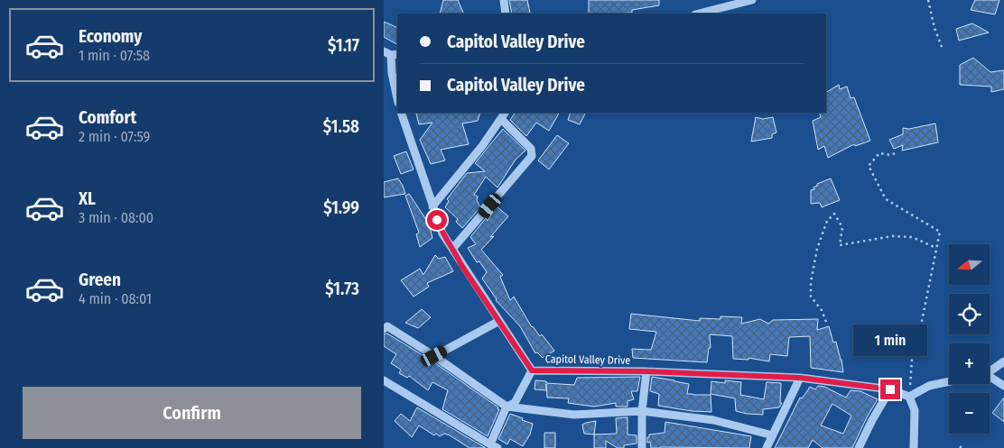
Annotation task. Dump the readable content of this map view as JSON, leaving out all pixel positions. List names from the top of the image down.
{
  "streets": {
    "street": ["Capitol Valley Drive"]
  },
  "north": "left",
  "page": {
    "list": [
      {
        "name": "Economy",
        "note": "1 min · 07:58",
        "value": "$1.17"
      },
      {
        "name": "Comfort",
        "note": "2 min · 07:59",
        "value": "$1.58"
      },
      {
        "name": "XL",
        "note": "3 min · 08:00",
        "value": "$1.99"
      },
      {
        "name": "Green",
        "note": "4 min · 08:01",
        "value": "$1.73"
      }
    ],
    "banner": ["Capitol Valley Drive", "Capitol Valley Drive"],
    "map_buttons": ["+", "−"],
    "bubble": "1 min",
    "buttons": "Confirm"
  }
}
